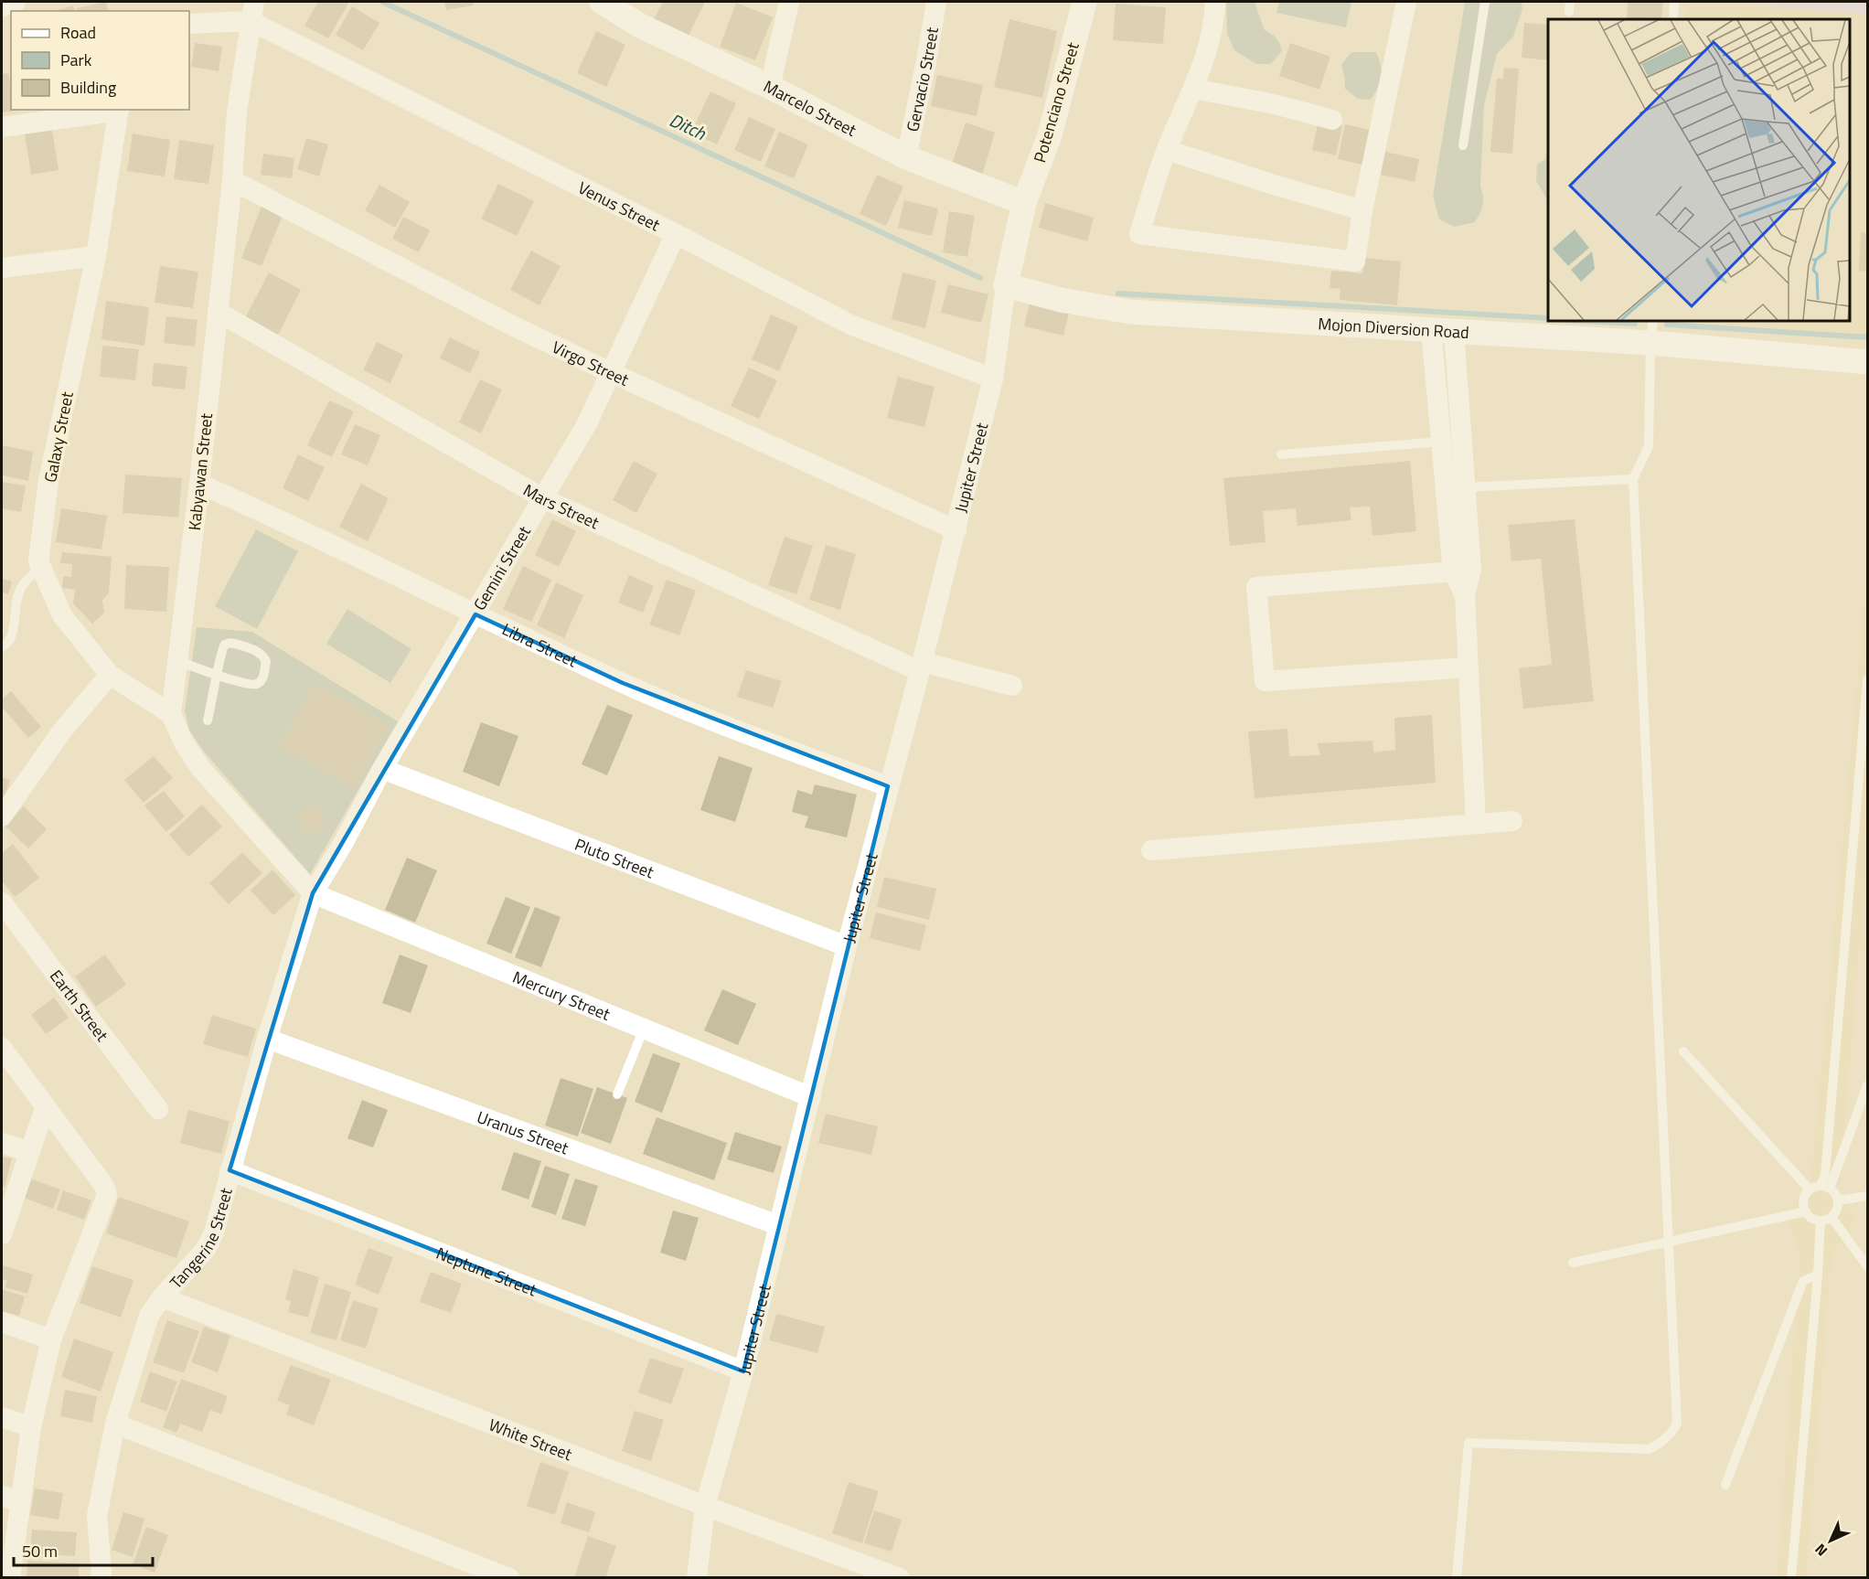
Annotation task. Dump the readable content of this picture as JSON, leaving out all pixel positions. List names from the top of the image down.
{
  "streets": {
    "street": [
      "Gervacio Street",
      "Potenciano Street",
      "Marcelo Street",
      "Venus Street",
      "Mojon Diversion Road",
      "Virgo Street",
      "Galaxy Street",
      "Jupiter Street",
      "Kabyawan Street",
      "Mars Street",
      "Gemini Street",
      "Libra Street",
      "Pluto Street",
      "Mercury Street",
      "Earth Street",
      "Uranus Street",
      "Tangerine Street",
      "Neptune Street",
      "White Street"
    ]
  },
  "crossings": [
    ["Gervacio Street", "Marcelo Street"],
    ["Potenciano Street", "Marcelo Street"],
    ["Venus Street", "Jupiter Street"],
    ["Venus Street", "Kabyawan Street"],
    ["Venus Street", "Gemini Street"],
    ["Mojon Diversion Road", "Jupiter Street"],
    ["Virgo Street", "Jupiter Street"],
    ["Virgo Street", "Kabyawan Street"],
    ["Virgo Street", "Gemini Street"],
    ["Galaxy Street", "Kabyawan Street"],
    ["Jupiter Street", "Mars Street"],
    ["Jupiter Street", "Libra Street"],
    ["Jupiter Street", "Pluto Street"],
    ["Jupiter Street", "Mercury Street"],
    ["Jupiter Street", "Uranus Street"],
    ["Jupiter Street", "Neptune Street"],
    ["Jupiter Street", "White Street"],
    ["Kabyawan Street", "Mars Street"],
    ["Kabyawan Street", "Libra Street"],
    ["Mars Street", "Gemini Street"],
    ["Gemini Street", "Libra Street"],
    ["Gemini Street", "Pluto Street"],
    ["Gemini Street", "Mercury Street"],
    ["Gemini Street", "Tangerine Street"],
    ["Mercury Street", "Tangerine Street"],
    ["Uranus Street", "Tangerine Street"],
    ["Tangerine Street", "Neptune Street"],
    ["Tangerine Street", "White Street"]
  ],
  "water": ["Ditch"],
  "legend": ["Road", "Park", "Building"],
  "scale_bar": "50 m",
  "north": "bottom left"
}
